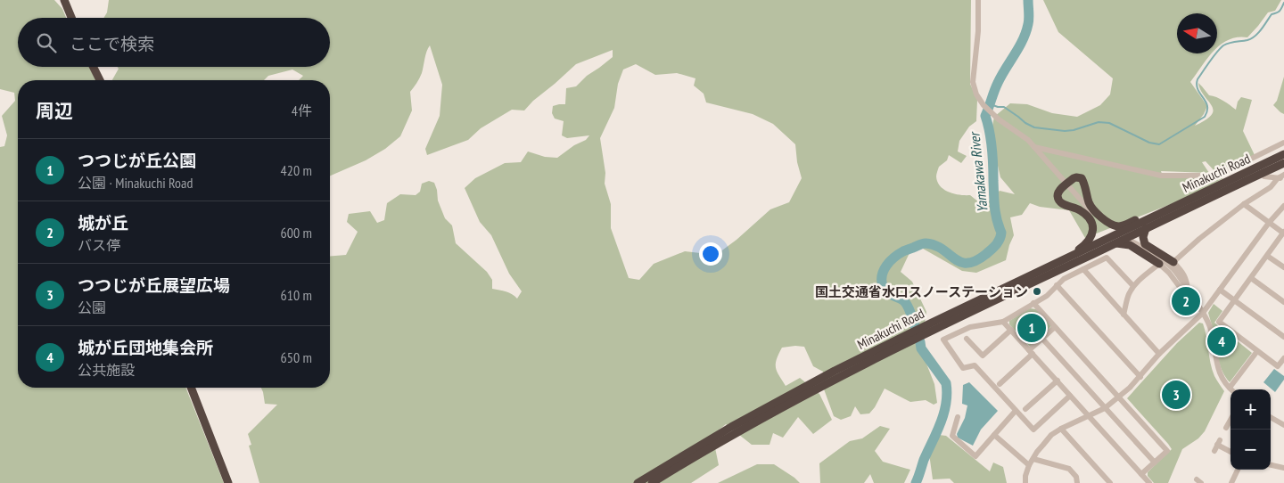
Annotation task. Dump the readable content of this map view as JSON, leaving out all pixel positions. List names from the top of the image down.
{
  "streets": {
    "highway": ["Minakuchi Road"]
  },
  "water": ["Yamakawa River"],
  "places": ["国土交通省水口スノーステーション"],
  "north": "left",
  "page": {
    "search": "ここで検索",
    "heading": ["周辺", "4件"],
    "list": [
      {
        "mark": "1",
        "name": "つつじが丘公園",
        "note": "公園 · Minakuchi Road",
        "value": "420 m"
      },
      {
        "mark": "2",
        "name": "城が丘",
        "note": "バス停",
        "value": "600 m"
      },
      {
        "mark": "3",
        "name": "つつじが丘展望広場",
        "note": "公園",
        "value": "610 m"
      },
      {
        "mark": "4",
        "name": "城が丘団地集会所",
        "note": "公共施設",
        "value": "650 m"
      }
    ],
    "pins": [
      "2",
      "1",
      "4",
      "3"
    ],
    "map_buttons": ["+", "−"]
  }
}
